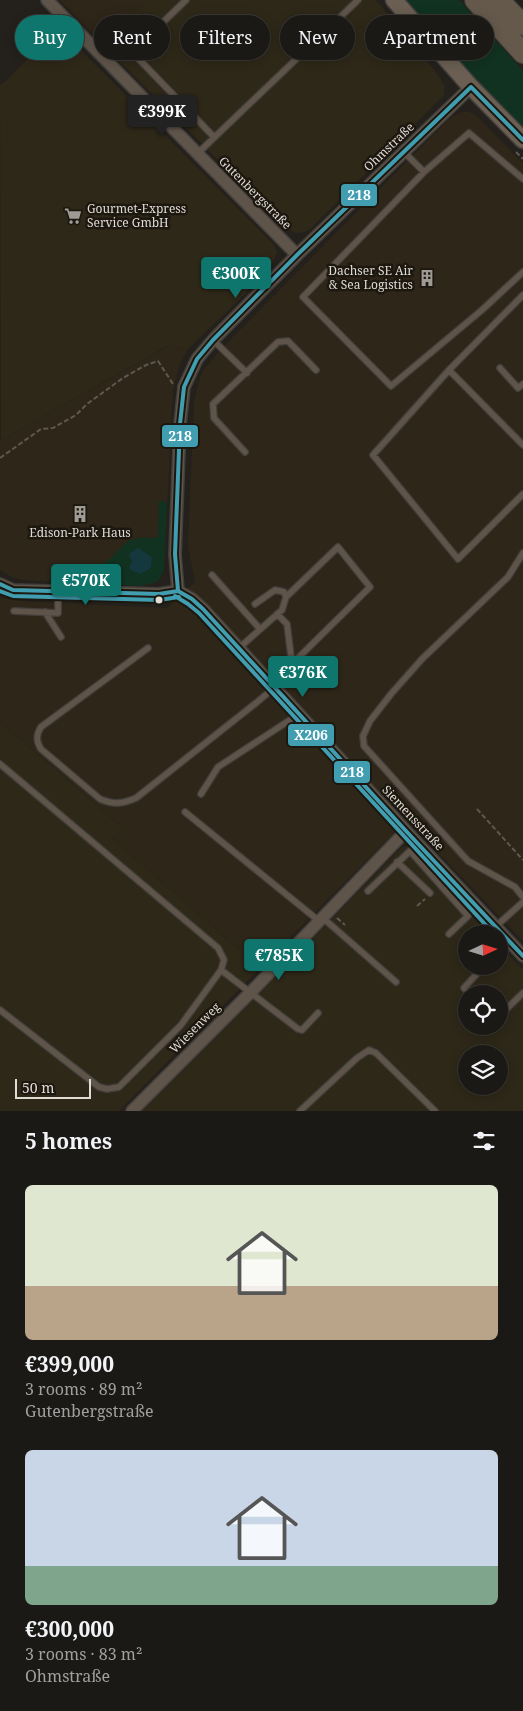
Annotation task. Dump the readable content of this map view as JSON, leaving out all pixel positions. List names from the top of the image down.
{
  "streets": {
    "street": [
      "Ohmstraße",
      "Gutenbergstraße",
      "Siemensstraße",
      "Wiesenweg"
    ]
  },
  "crossings": [
    ["Ohmstraße", "Gutenbergstraße"],
    ["Ohmstraße", "Siemensstraße"],
    ["Siemensstraße", "Wiesenweg"]
  ],
  "places": {
    "supermarket": ["Gourmet-Express Service GmbH"],
    "building": ["Dachser SE Air & Sea Logistics", "Edison-Park Haus"]
  },
  "lines": ["transit line 218", "transit line X206"],
  "scale_bar": "50 m",
  "north": "right",
  "page": {
    "chip": [
      "Buy",
      "Rent",
      "Filters",
      "New",
      "Apartment"
    ],
    "price": [
      "€399K",
      "€300K",
      "€570K",
      "€376K",
      "€785K"
    ],
    "scale": "50 m",
    "heading": "5 homes",
    "list": [
      {
        "name": "€399,000",
        "note": "3 rooms · 89 m² · Gutenbergstraße"
      },
      {
        "name": "€300,000",
        "note": "3 rooms · 83 m² · Ohmstraße"
      }
    ]
  }
}
